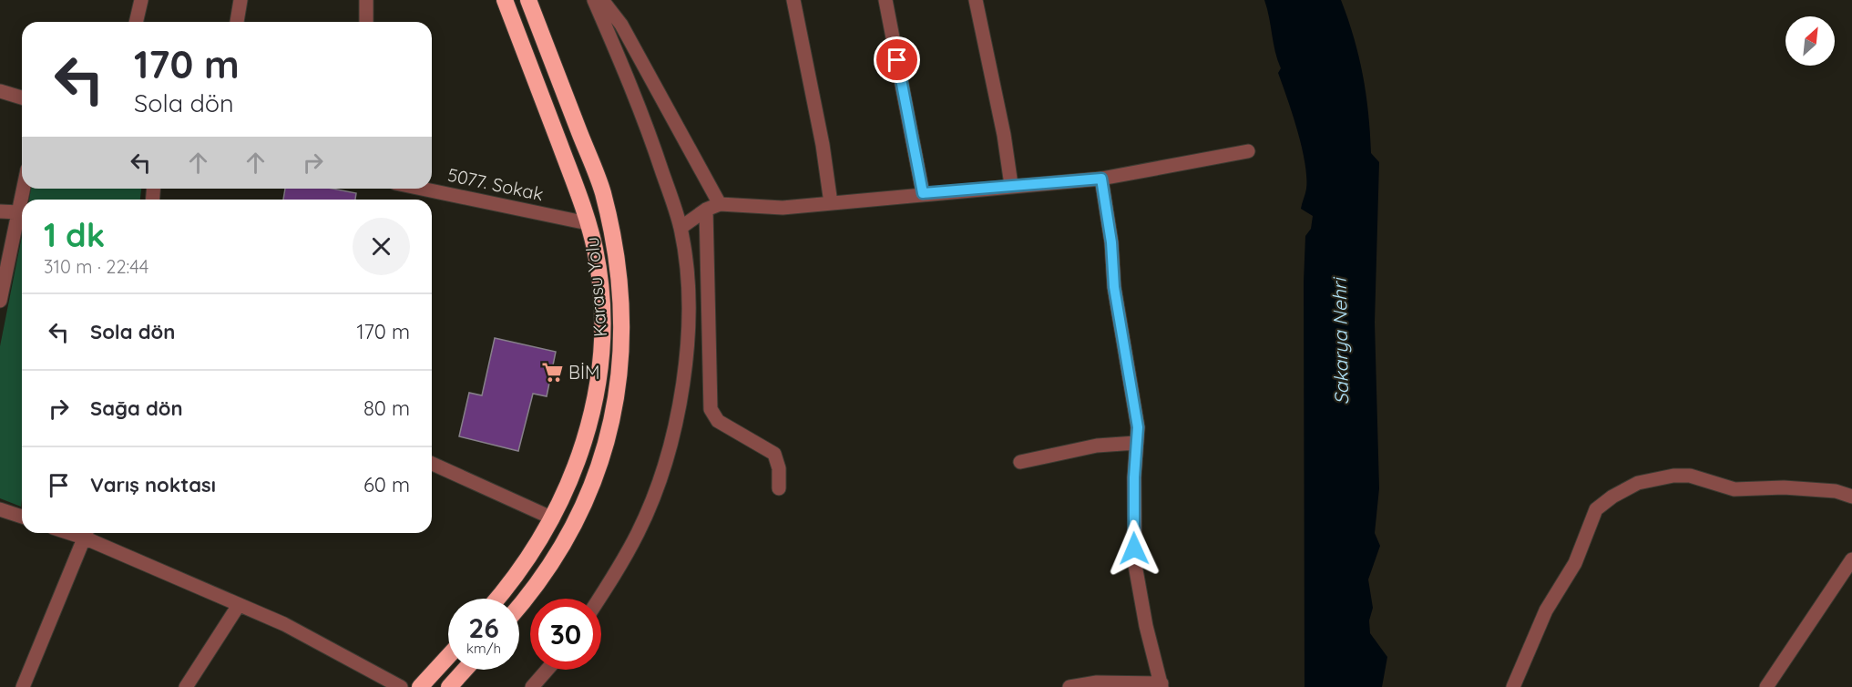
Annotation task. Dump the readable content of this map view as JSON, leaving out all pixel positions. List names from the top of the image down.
{
  "streets": {
    "highway": ["Karasu Yolu"],
    "street": ["5077. Sokak"]
  },
  "crossings": [
    ["5077. Sokak", "Karasu Yolu"]
  ],
  "water": ["Sakarya Nehri"],
  "places": {
    "supermarket": ["BİM"]
  },
  "north": "top right",
  "page": {
    "turn": ["170 m", "Sola dön"],
    "heading": ["1 dk", "310 m · 22:44"],
    "list": [
      {
        "name": "Sola dön",
        "value": "170 m"
      },
      {
        "name": "Sağa dön",
        "value": "80 m"
      },
      {
        "name": "Varış noktası",
        "value": "60 m"
      }
    ],
    "speed": "26 km/h",
    "limit": "30"
  }
}
